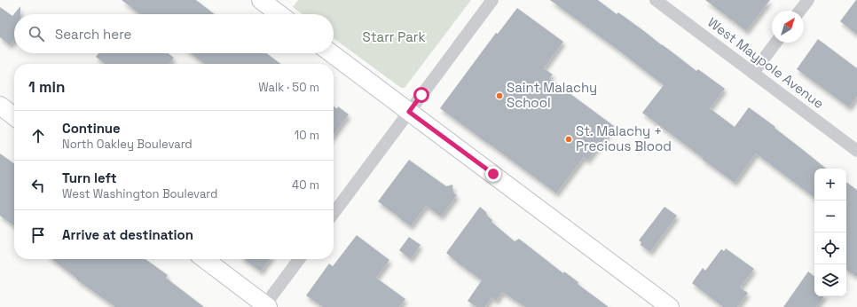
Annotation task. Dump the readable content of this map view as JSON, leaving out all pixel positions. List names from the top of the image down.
{
  "streets": {
    "street": ["West Maypole Avenue"]
  },
  "parks": ["Starr Park"],
  "places": ["Saint Malachy School", "St. Malachy + Precious Blood"],
  "north": "top right",
  "page": {
    "search": "Search here",
    "heading": ["1 min", "Walk · 50 m"],
    "list": [
      ["Continue", "North Oakley Boulevard", "10 m"],
      ["Turn left", "West Washington Boulevard", "40 m"],
      "Arrive at destination"
    ],
    "map_buttons": ["+", "−"]
  }
}
